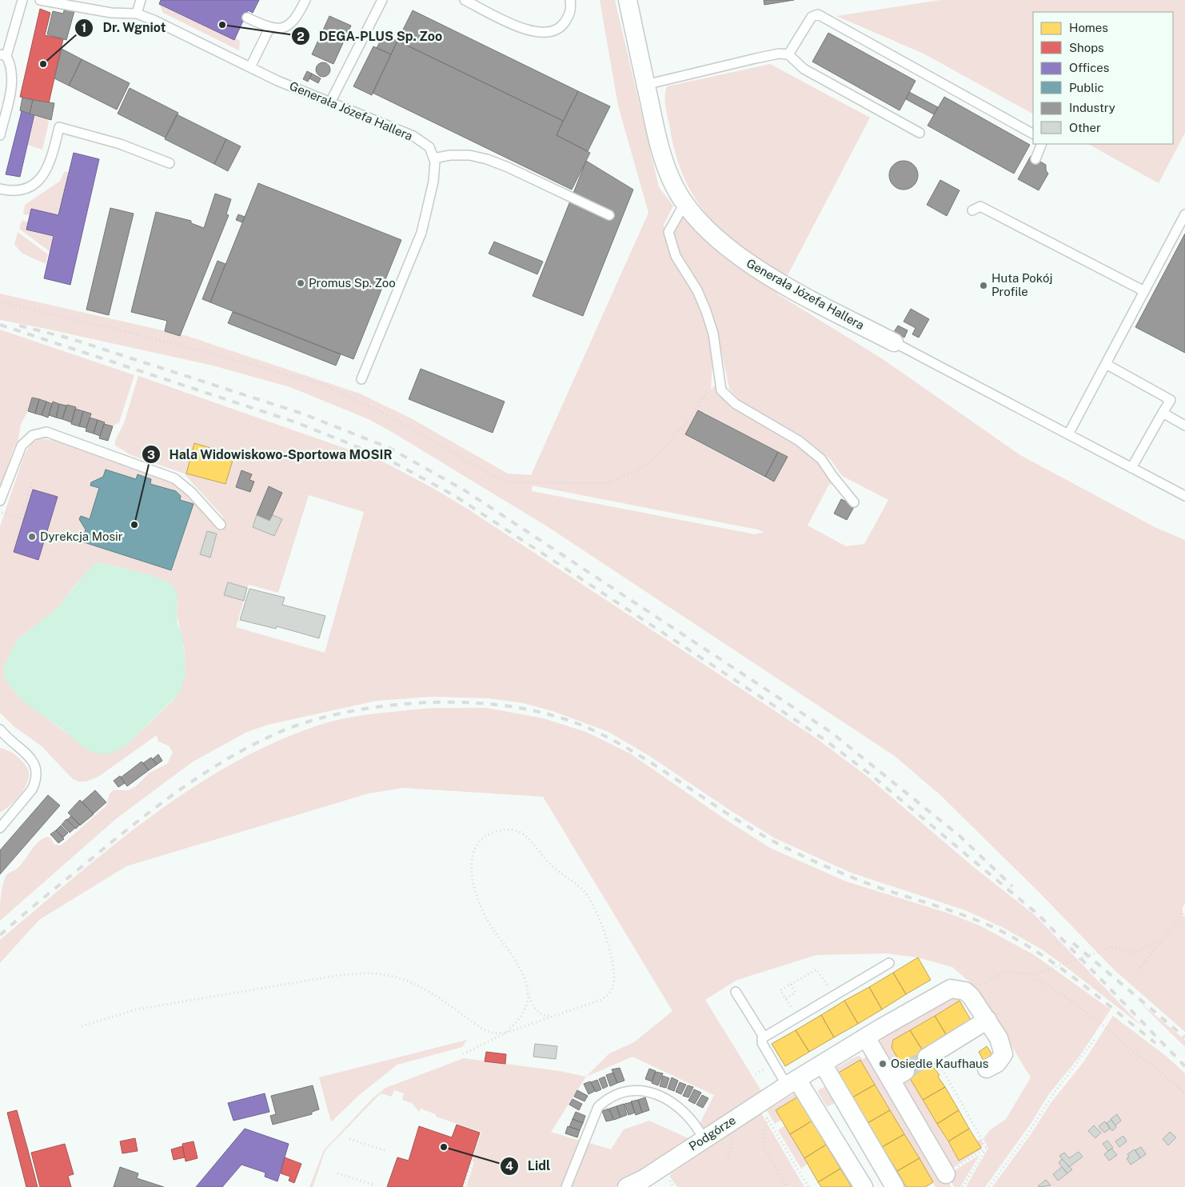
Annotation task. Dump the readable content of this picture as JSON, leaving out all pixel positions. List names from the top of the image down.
{
  "streets": {
    "street": ["Generała Józefa Hallera", "Podgórze"]
  },
  "places": [
    "DEGA-PLUS Sp. Zoo",
    "Dr. Wgniot",
    "Promus Sp. Zoo",
    "Huta Pokój Profile",
    "Hala Widowiskowo-Sportowa MOSIR",
    "Dyrekcja Mosir",
    "Osiedle Kaufhaus",
    "Lidl"
  ],
  "legend": [
    "Homes",
    "Shops",
    "Offices",
    "Public",
    "Industry",
    "Other"
  ]
}
